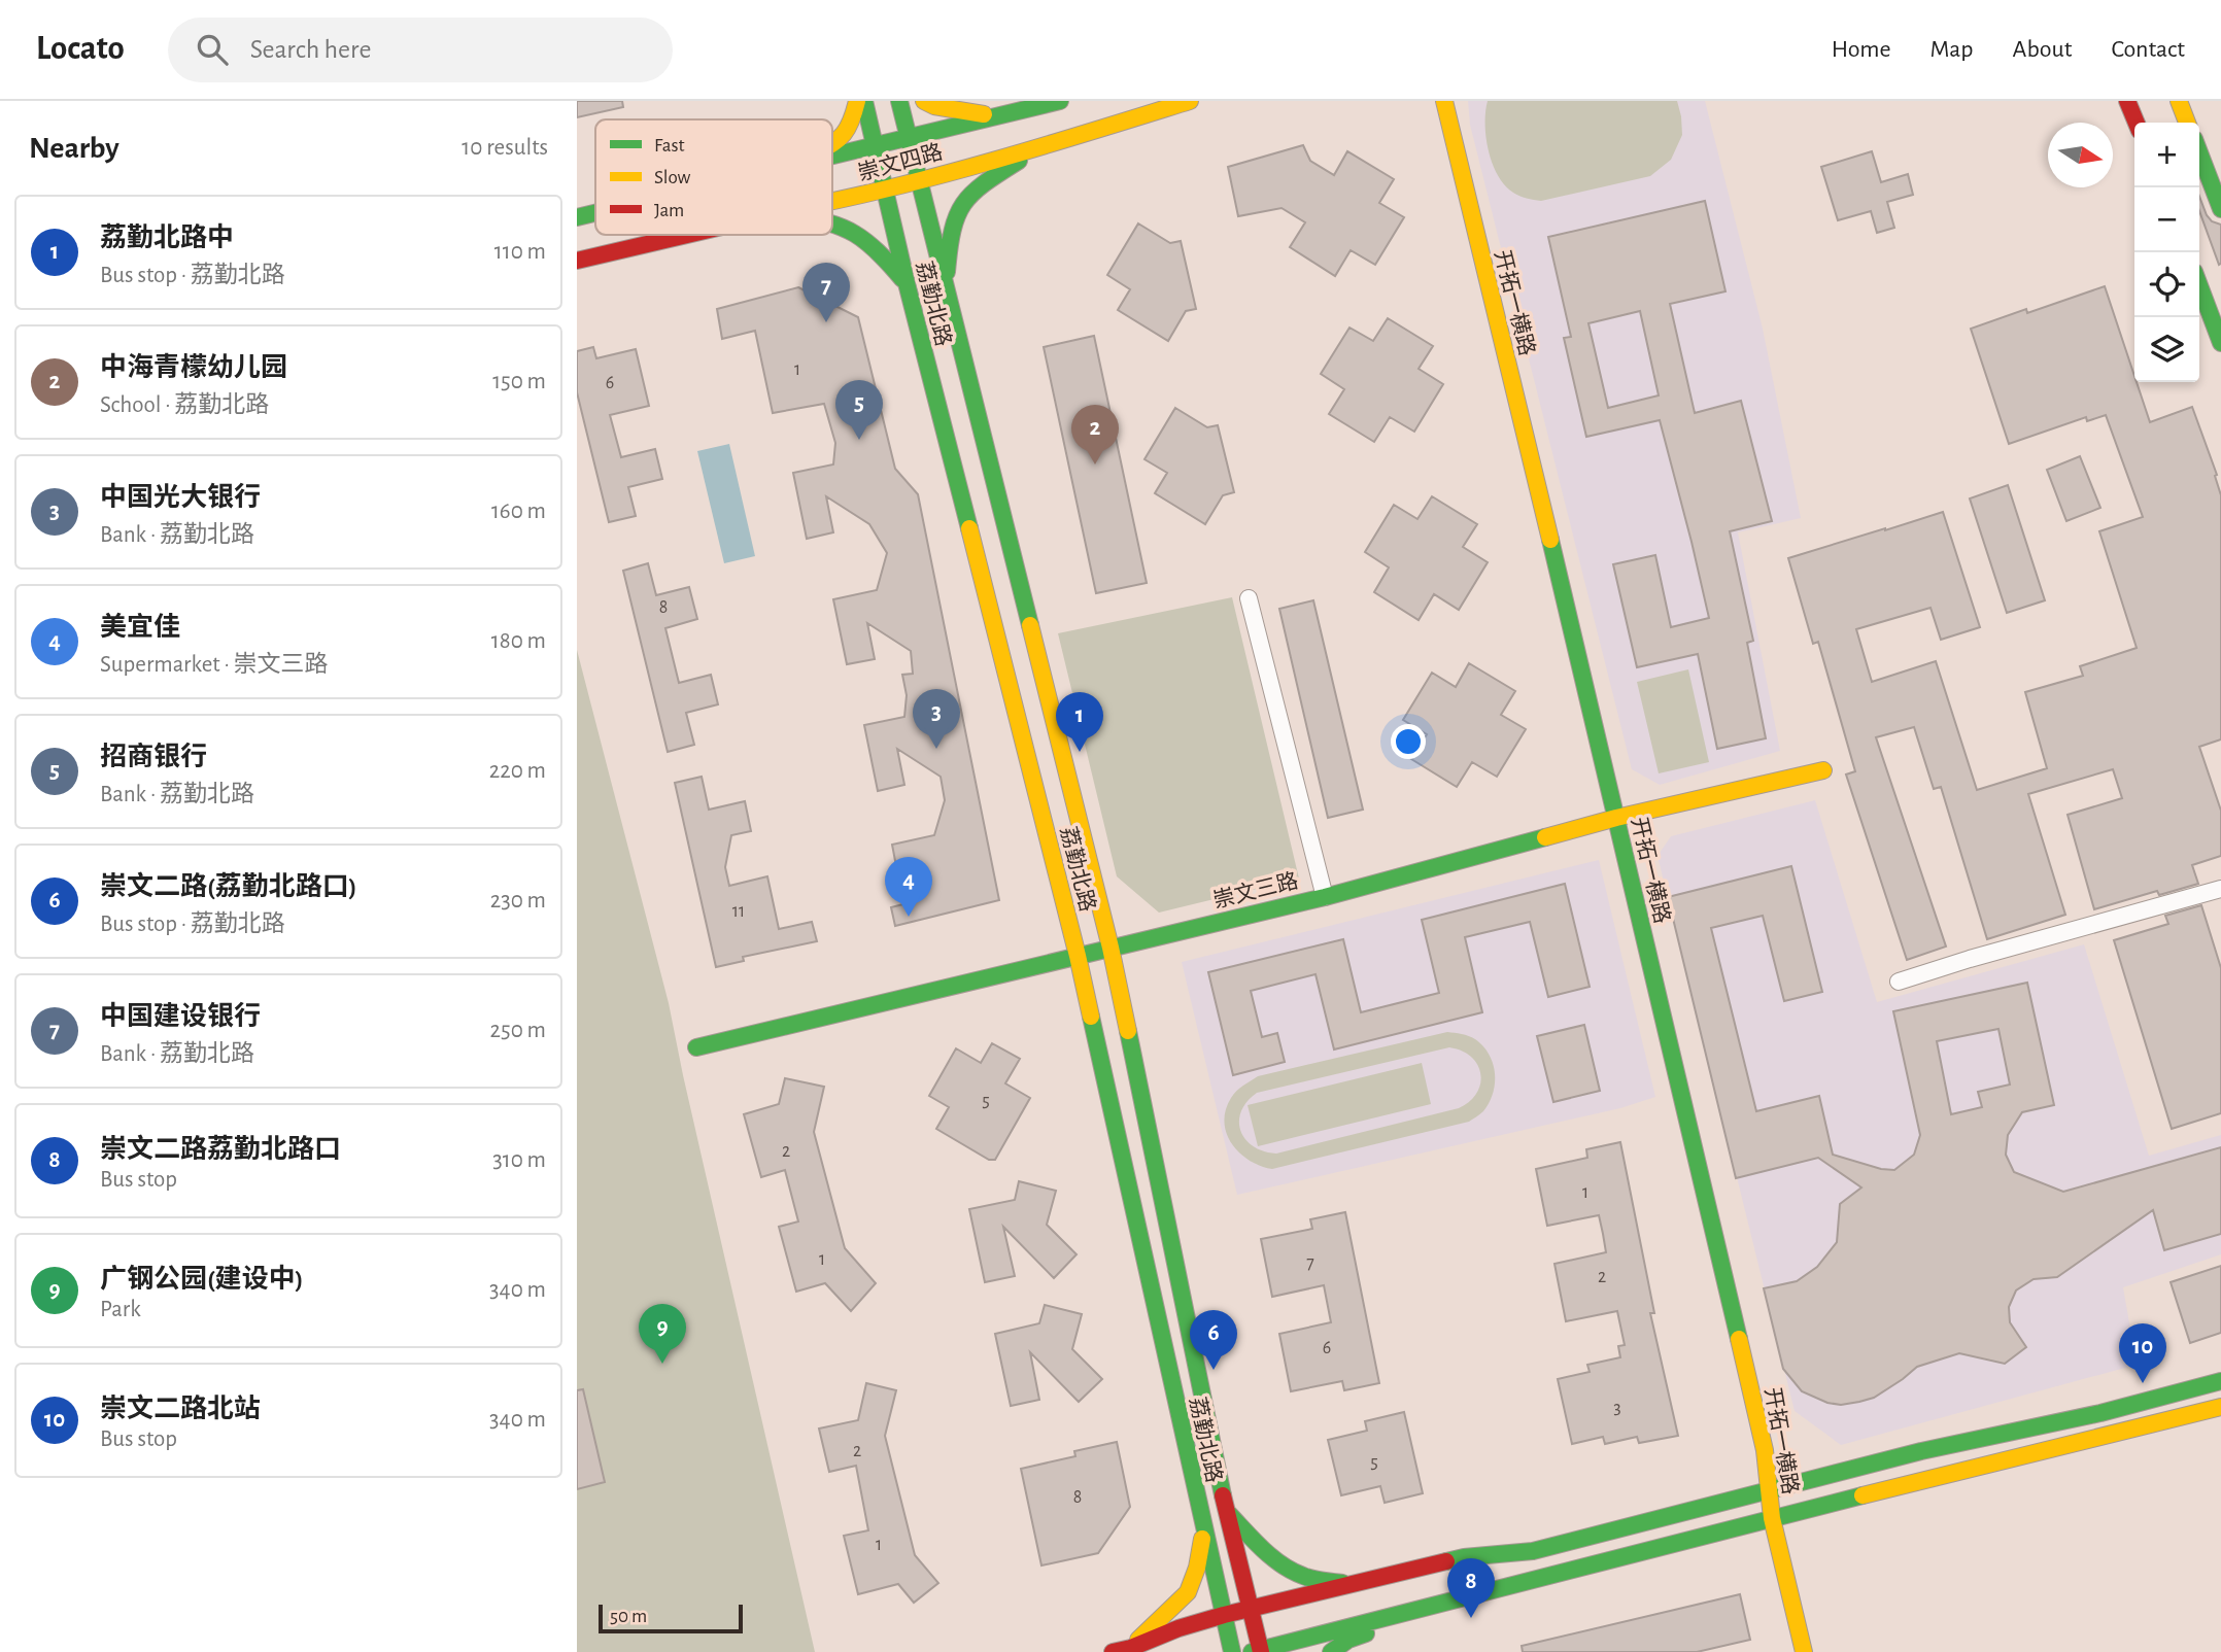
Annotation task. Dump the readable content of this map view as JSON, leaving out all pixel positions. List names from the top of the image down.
{
  "streets": {
    "main road": [
      "崇文四路",
      "开拓一横路",
      "荔勤北路",
      "崇文三路"
    ]
  },
  "crossings": [
    ["崇文四路", "荔勤北路"],
    ["开拓一横路", "崇文三路"],
    ["荔勤北路", "崇文三路"]
  ],
  "house_numbers": [
    "1",
    "6",
    "8",
    "11",
    "5",
    "2",
    "1",
    "1",
    "7",
    "2",
    "6",
    "3",
    "2",
    "5",
    "8",
    "1"
  ],
  "legend": ["Fast", "Slow", "Jam"],
  "scale_bar": "50 m",
  "north": "right",
  "page": {
    "header": "Locato",
    "search": "Search here",
    "nav": [
      "Home",
      "Map",
      "About",
      "Contact"
    ],
    "heading": ["Nearby", "10 results"],
    "map_buttons": ["+", "−"],
    "list": [
      {
        "mark": "1",
        "name": "荔勤北路中",
        "note": "Bus stop · 荔勤北路",
        "value": "110 m"
      },
      {
        "mark": "2",
        "name": "中海青檬幼儿园",
        "note": "School · 荔勤北路",
        "value": "150 m"
      },
      {
        "mark": "3",
        "name": "中国光大银行",
        "note": "Bank · 荔勤北路",
        "value": "160 m"
      },
      {
        "mark": "4",
        "name": "美宜佳",
        "note": "Supermarket · 崇文三路",
        "value": "180 m"
      },
      {
        "mark": "5",
        "name": "招商银行",
        "note": "Bank · 荔勤北路",
        "value": "220 m"
      },
      {
        "mark": "6",
        "name": "崇文二路(荔勤北路口)",
        "note": "Bus stop · 荔勤北路",
        "value": "230 m"
      },
      {
        "mark": "7",
        "name": "中国建设银行",
        "note": "Bank · 荔勤北路",
        "value": "250 m"
      },
      {
        "mark": "8",
        "name": "崇文二路荔勤北路口",
        "note": "Bus stop",
        "value": "310 m"
      },
      {
        "mark": "9",
        "name": "广钢公园(建设中)",
        "note": "Park",
        "value": "340 m"
      },
      {
        "mark": "10",
        "name": "崇文二路北站",
        "note": "Bus stop",
        "value": "340 m"
      }
    ],
    "pins": [
      "7",
      "5",
      "2",
      "3",
      "1",
      "4",
      "9",
      "6",
      "10",
      "8"
    ],
    "scale": "50 m"
  }
}
